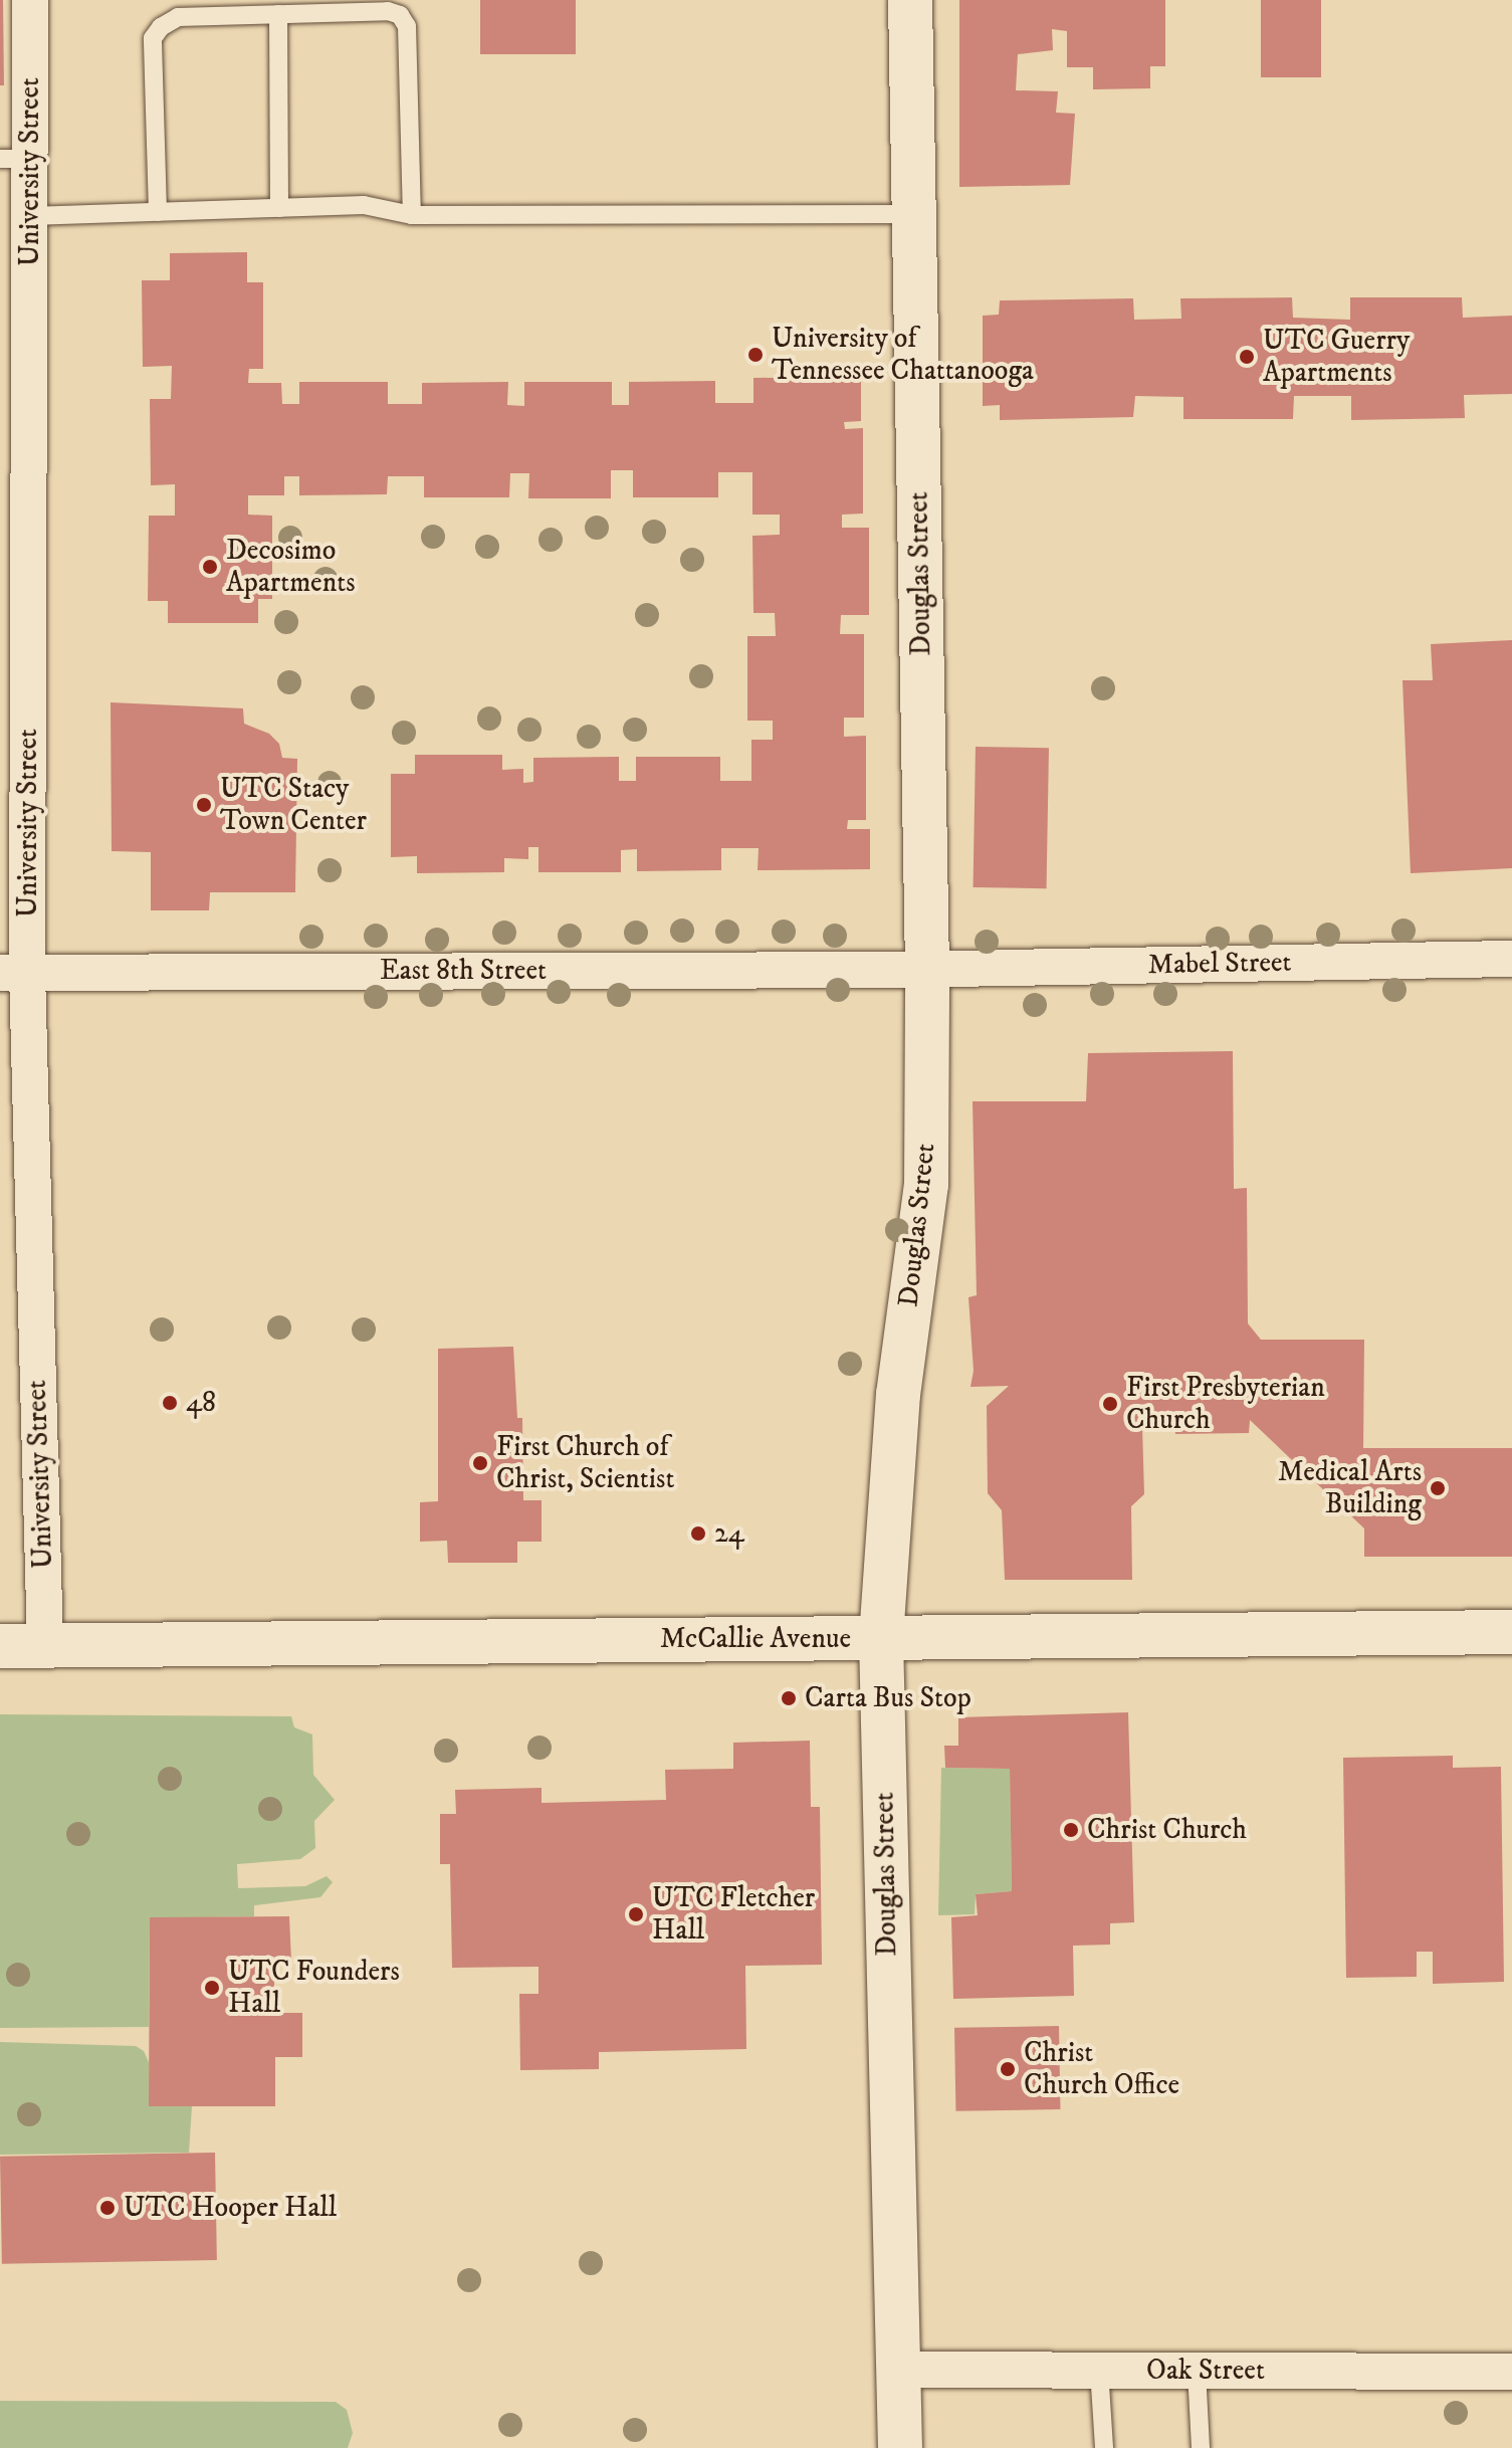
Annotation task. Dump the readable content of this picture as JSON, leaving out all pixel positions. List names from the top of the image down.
{
  "streets": {
    "street": [
      "University Street",
      "Douglas Street",
      "Mabel Street",
      "East 8th Street",
      "McCallie Avenue",
      "Oak Street"
    ]
  },
  "crossings": [
    ["University Street", "East 8th Street"],
    ["University Street", "McCallie Avenue"],
    ["Douglas Street", "Mabel Street"],
    ["Douglas Street", "East 8th Street"],
    ["Douglas Street", "McCallie Avenue"],
    ["Douglas Street", "Oak Street"],
    ["Mabel Street", "East 8th Street"]
  ],
  "places": [
    "University of Tennessee Chattanooga",
    "UTC Guerry Apartments",
    "Decosimo Apartments",
    "UTC Stacy Town Center",
    "48",
    "First Presbyterian Church",
    "First Church of Christ, Scientist",
    "Medical Arts Building",
    "24",
    "Carta Bus Stop",
    "Christ Church",
    "UTC Fletcher Hall",
    "UTC Founders Hall",
    "Christ Church Office",
    "UTC Hooper Hall"
  ]
}
